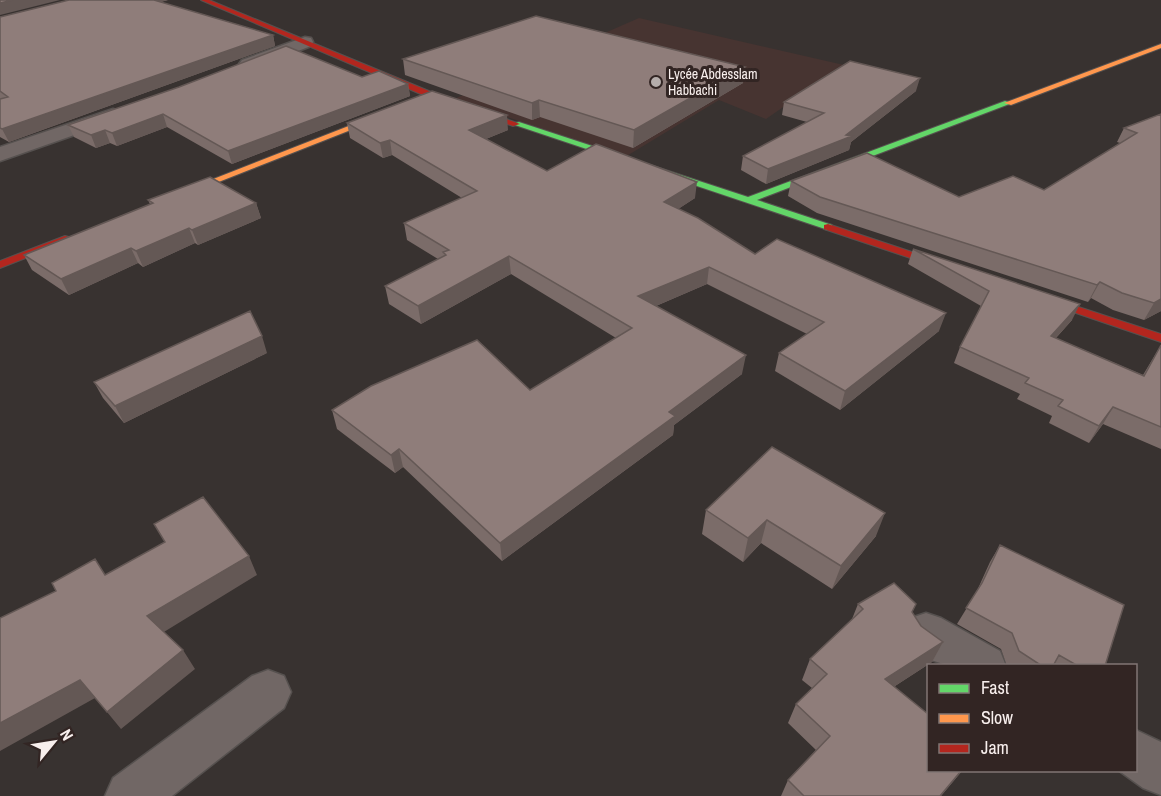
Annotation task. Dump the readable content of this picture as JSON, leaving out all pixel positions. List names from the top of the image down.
{
  "places": ["Lycée Abdesslam Habbachi"],
  "legend": ["Fast", "Slow", "Jam"],
  "north": "top right"
}
